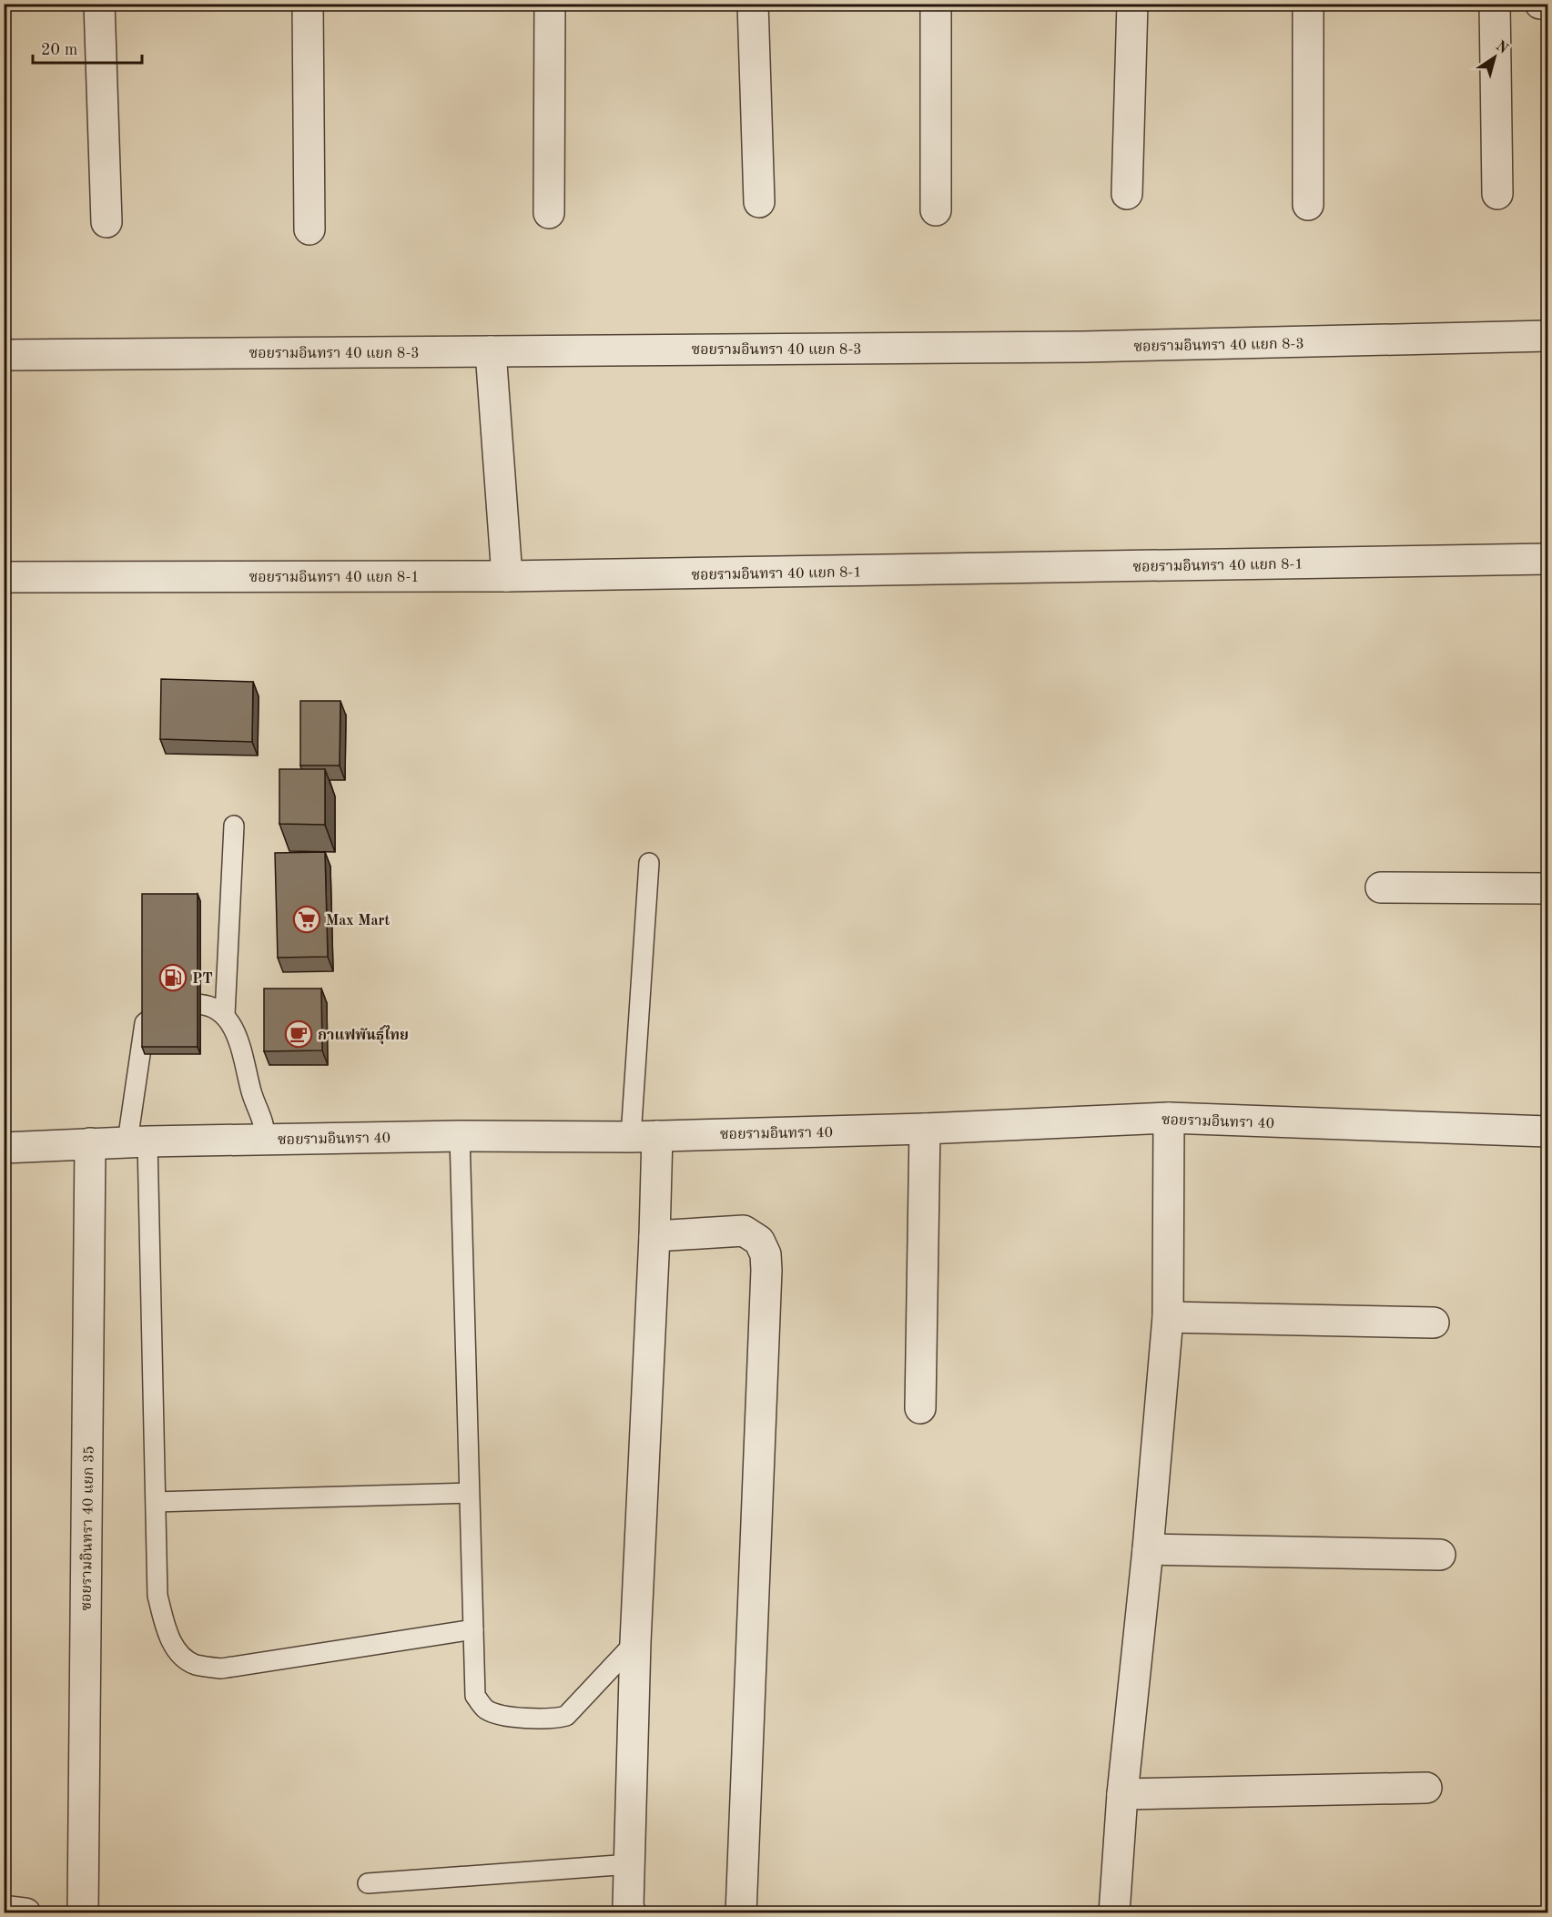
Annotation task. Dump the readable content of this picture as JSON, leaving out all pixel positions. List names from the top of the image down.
{
  "streets": {
    "street": [
      "ซอยรามอินทรา 40 แยก 8-3",
      "ซอยรามอินทรา 40 แยก 8-1",
      "ซอยรามอินทรา 40",
      "ซอยรามอินทรา 40 แยก 35"
    ]
  },
  "crossings": [
    ["ซอยรามอินทรา 40", "ซอยรามอินทรา 40 แยก 35"]
  ],
  "places": {
    "supermarket": ["Max Mart"],
    "fuel station": ["PT"],
    "cafe": ["กาแฟพันธุ์ไทย"]
  },
  "scale_bar": "20 m",
  "north": "top right"
}
